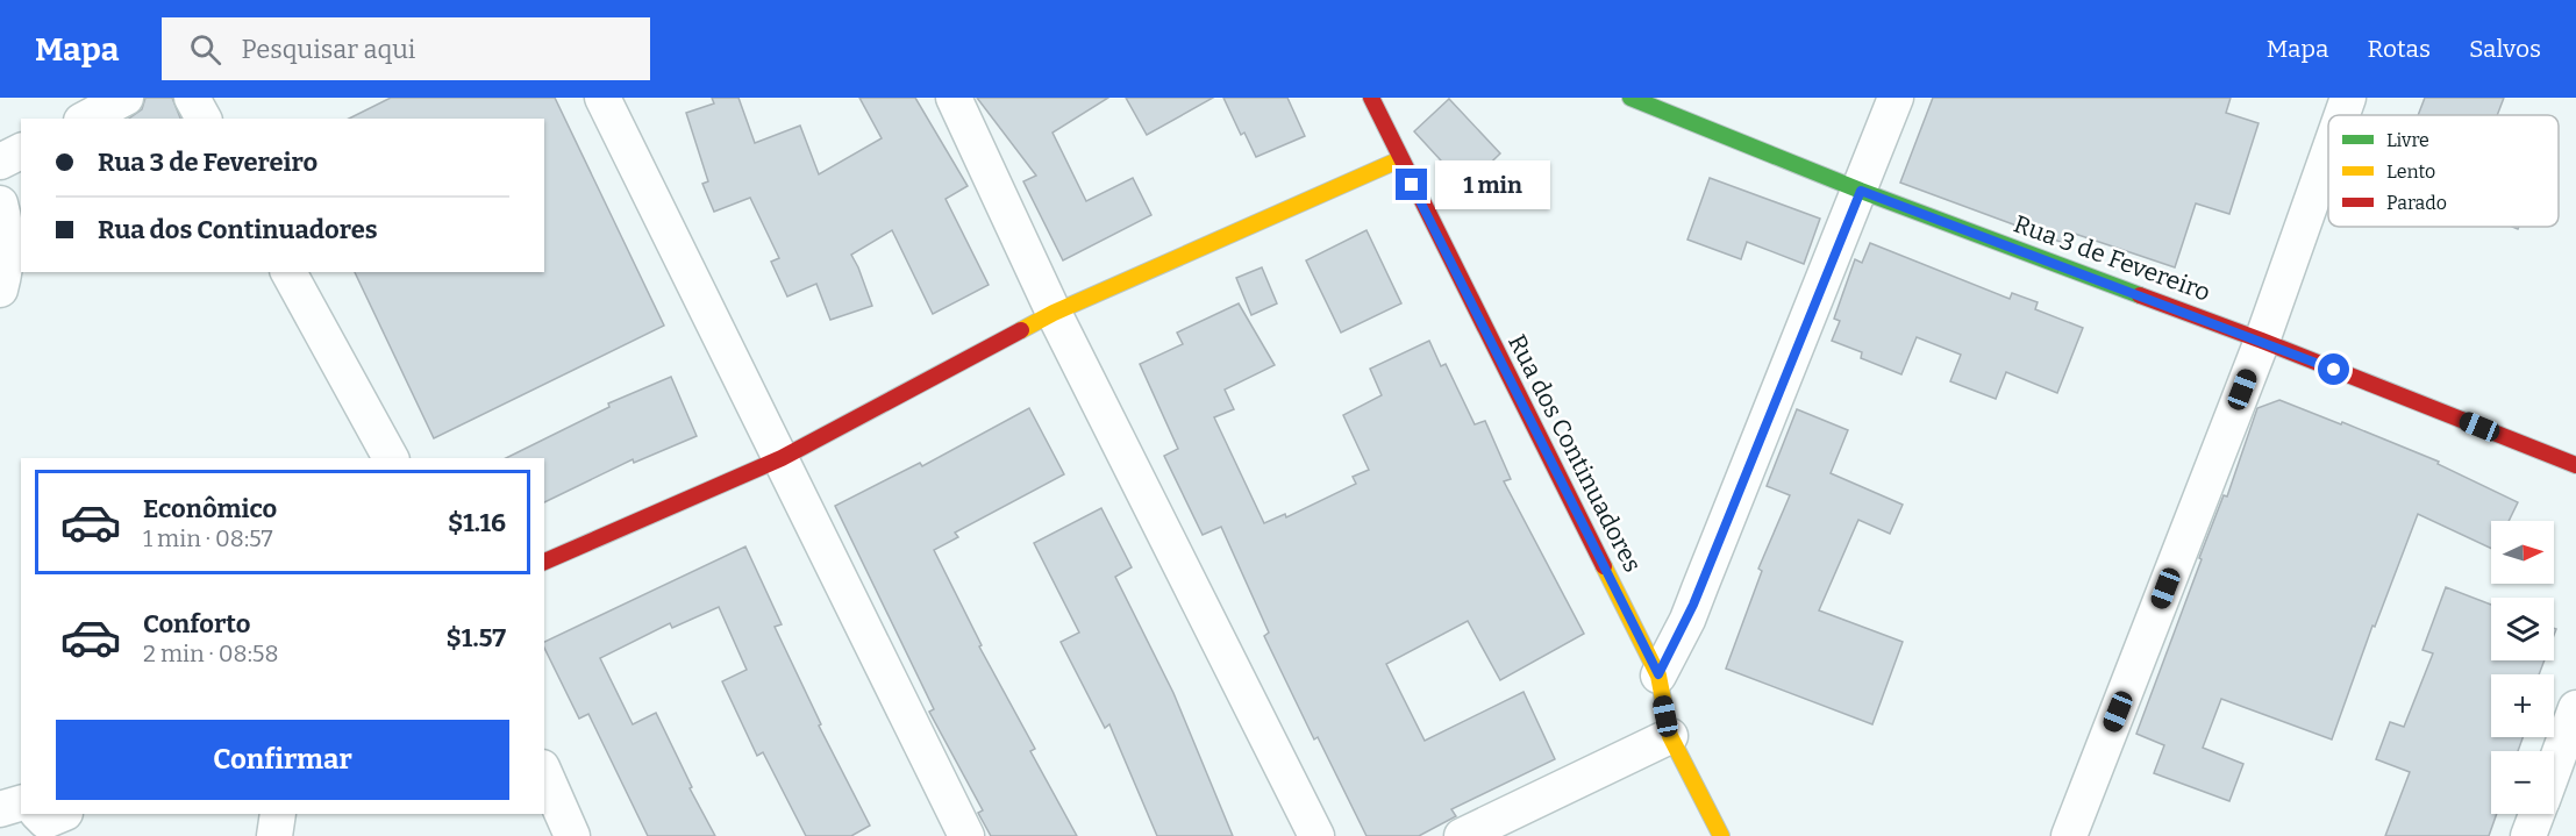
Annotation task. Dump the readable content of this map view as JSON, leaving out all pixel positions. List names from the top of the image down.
{
  "streets": {
    "street": ["Rua 3 de Fevereiro", "Rua dos Continuadores"]
  },
  "legend": ["Livre", "Lento", "Parado"],
  "north": "right",
  "page": {
    "header": "Mapa",
    "search": "Pesquisar aqui",
    "nav": ["Mapa", "Rotas", "Salvos"],
    "banner": ["Rua 3 de Fevereiro", "Rua dos Continuadores"],
    "bubble": "1 min",
    "list": [
      {
        "name": "Econômico",
        "note": "1 min · 08:57",
        "value": "$1.16"
      },
      {
        "name": "Conforto",
        "note": "2 min · 08:58",
        "value": "$1.57"
      }
    ],
    "map_buttons": ["+", "−"],
    "buttons": "Confirmar"
  }
}
